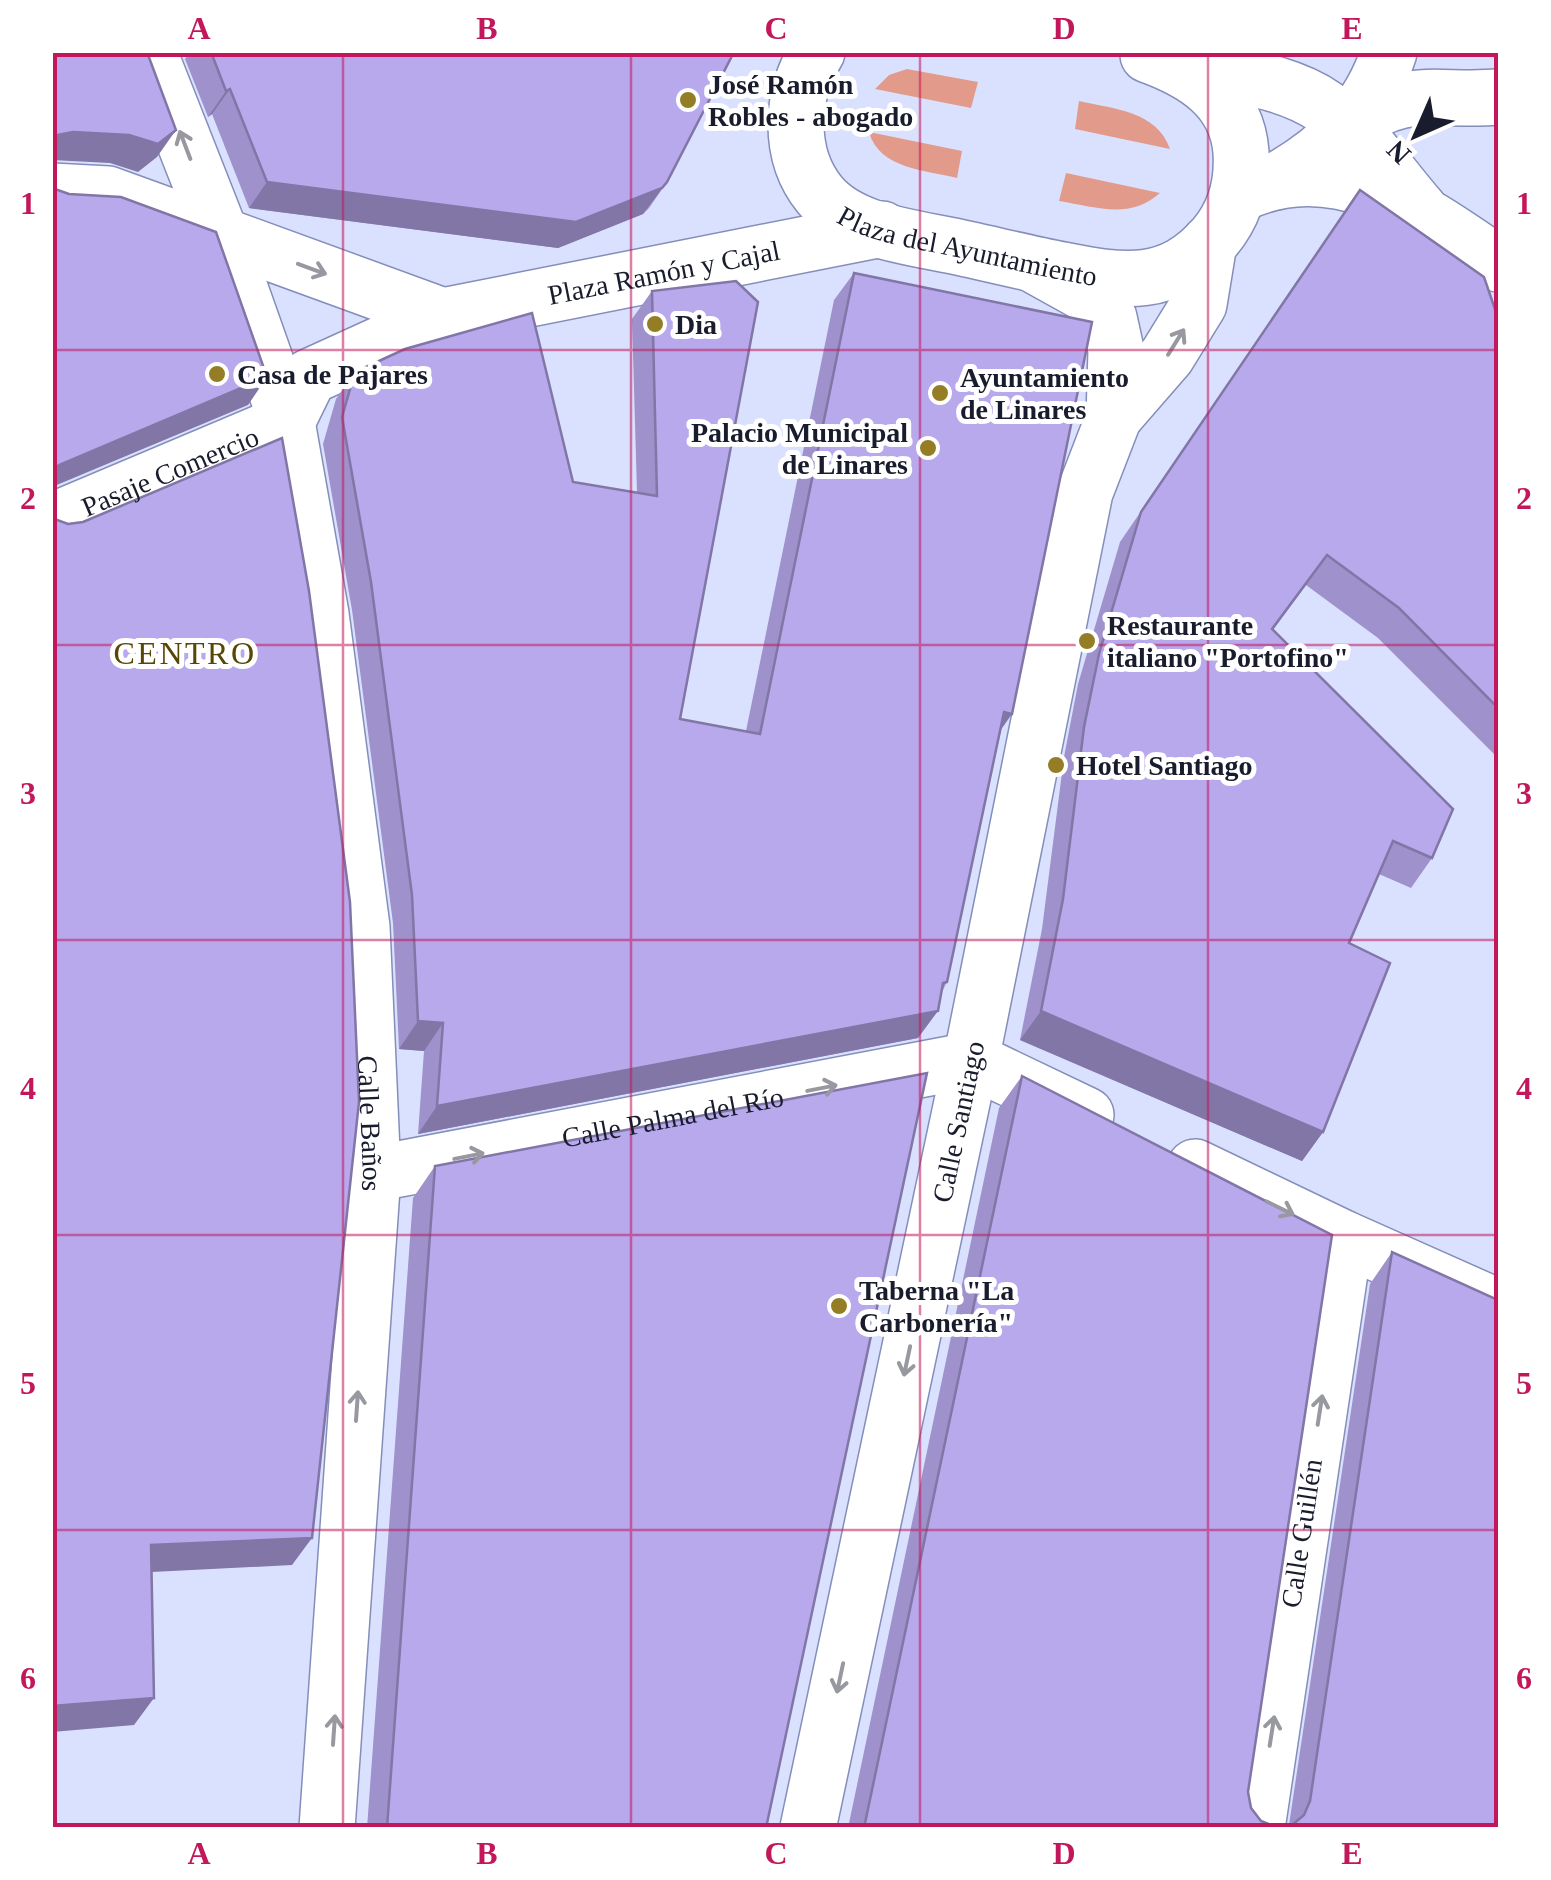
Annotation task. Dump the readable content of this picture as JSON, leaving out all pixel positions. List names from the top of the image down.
{
  "streets": {
    "street": [
      "Plaza del Ayuntamiento",
      "Plaza Ramón y Cajal",
      "Pasaje Comercio",
      "Calle Palma del Río",
      "Calle Santiago",
      "Calle Baños",
      "Calle Guillén"
    ]
  },
  "crossings": [
    ["Plaza del Ayuntamiento", "Plaza Ramón y Cajal"],
    ["Plaza del Ayuntamiento", "Calle Santiago"],
    ["Plaza Ramón y Cajal", "Pasaje Comercio"],
    ["Plaza Ramón y Cajal", "Calle Baños"],
    ["Pasaje Comercio", "Calle Baños"],
    ["Calle Palma del Río", "Calle Santiago"],
    ["Calle Palma del Río", "Calle Baños"]
  ],
  "one_way": ["Calle Palma del Río", "Calle Baños", "Calle Guillén"],
  "districts": ["CENTRO"],
  "places": [
    "José Ramón Robles - abogado",
    "Dia",
    "Casa de Pajares",
    "Ayuntamiento de Linares",
    "Palacio Municipal de Linares",
    "Restaurante italiano \"Portofino\"",
    "Hotel Santiago",
    "Taberna \"La Carbonería\""
  ],
  "north": "bottom left",
  "grid": {
    "columns": [
      "A",
      "B",
      "C",
      "D",
      "E"
    ],
    "rows": [
      "1",
      "2",
      "3",
      "4",
      "5",
      "6"
    ]
  }
}
